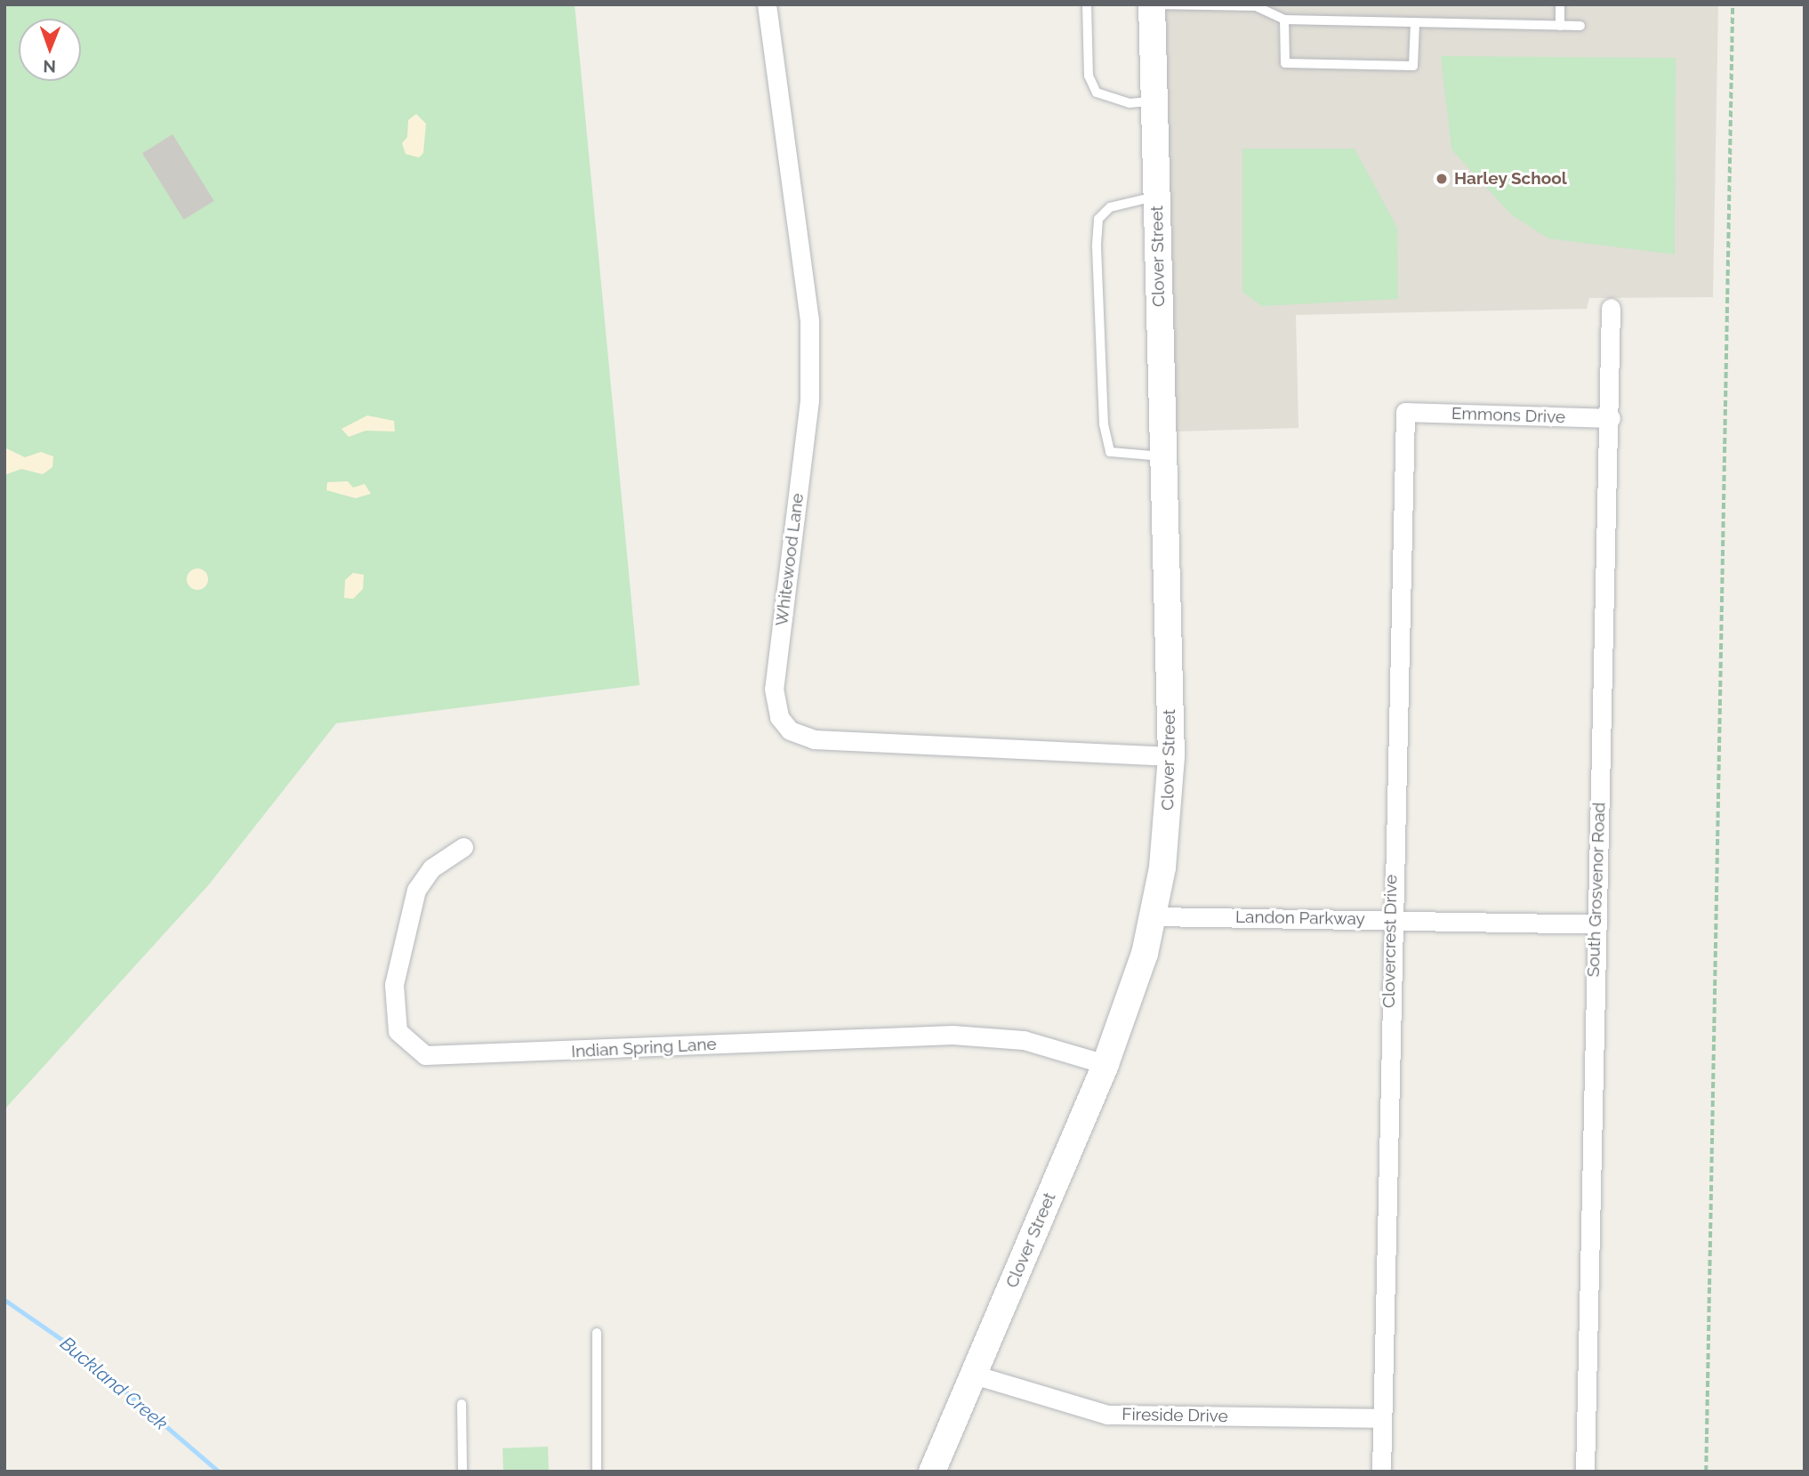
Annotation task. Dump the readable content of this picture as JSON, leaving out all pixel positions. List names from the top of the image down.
{
  "streets": {
    "main road": ["Clover Street"],
    "street": [
      "Emmons Drive",
      "Whitewood Lane",
      "South Grosvenor Road",
      "Landon Parkway",
      "Clovercrest Drive",
      "Indian Spring Lane",
      "Fireside Drive"
    ]
  },
  "crossings": [
    ["Clover Street", "Whitewood Lane"],
    ["Clover Street", "Landon Parkway"],
    ["Clover Street", "Indian Spring Lane"],
    ["Clover Street", "Fireside Drive"],
    ["Emmons Drive", "South Grosvenor Road"],
    ["Emmons Drive", "Clovercrest Drive"],
    ["South Grosvenor Road", "Landon Parkway"],
    ["Landon Parkway", "Clovercrest Drive"],
    ["Clovercrest Drive", "Fireside Drive"]
  ],
  "water": ["Buckland Creek"],
  "places": ["Harley School"],
  "north": "bottom"
}
